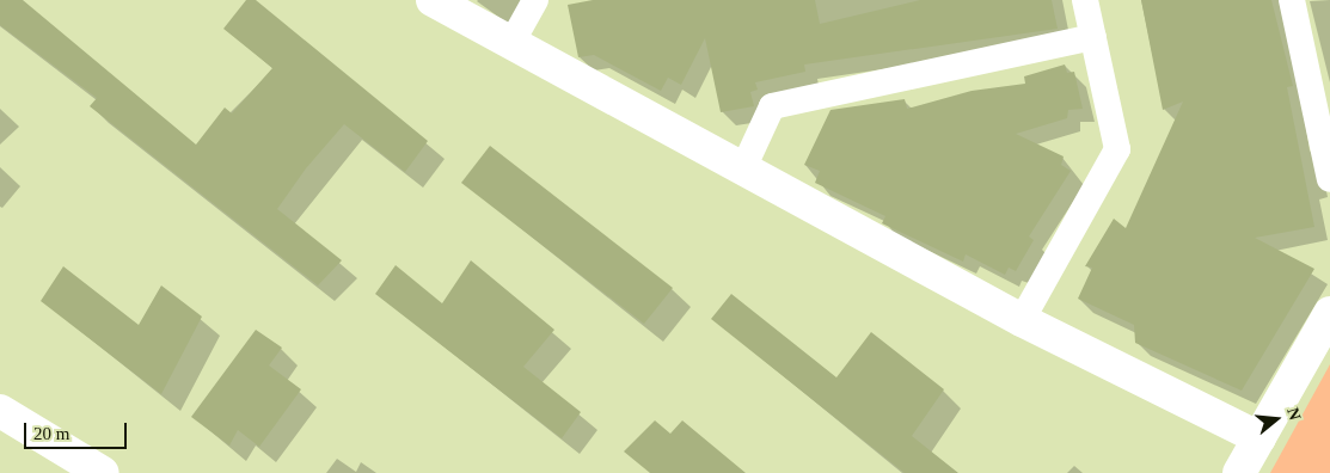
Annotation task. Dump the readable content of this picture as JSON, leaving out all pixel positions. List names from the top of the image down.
{
  "scale_bar": "20 m",
  "north": "right"
}
